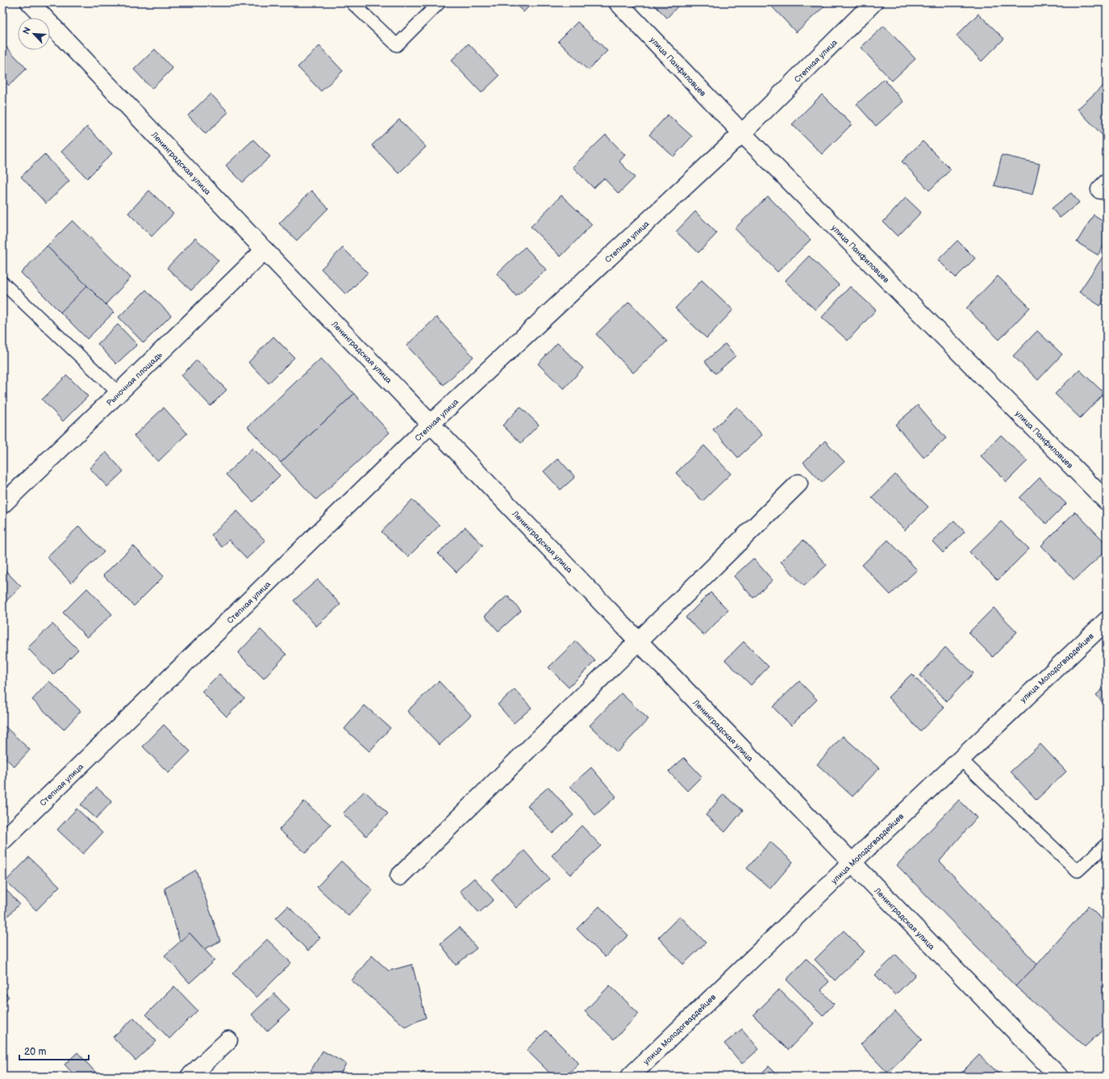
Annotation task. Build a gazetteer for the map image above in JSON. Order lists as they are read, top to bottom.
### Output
{
  "streets": {
    "street": [
      "Степная улица",
      "улица Панфиловцев",
      "Ленинградская улица",
      "Рыночная площадь",
      "улица Молодогвардейцев"
    ]
  },
  "crossings": [
    ["Степная улица", "улица Панфиловцев"],
    ["Степная улица", "Ленинградская улица"],
    ["Ленинградская улица", "Рыночная площадь"],
    ["Ленинградская улица", "улица Молодогвардейцев"]
  ],
  "scale_bar": "20 m",
  "north": "top left"
}
